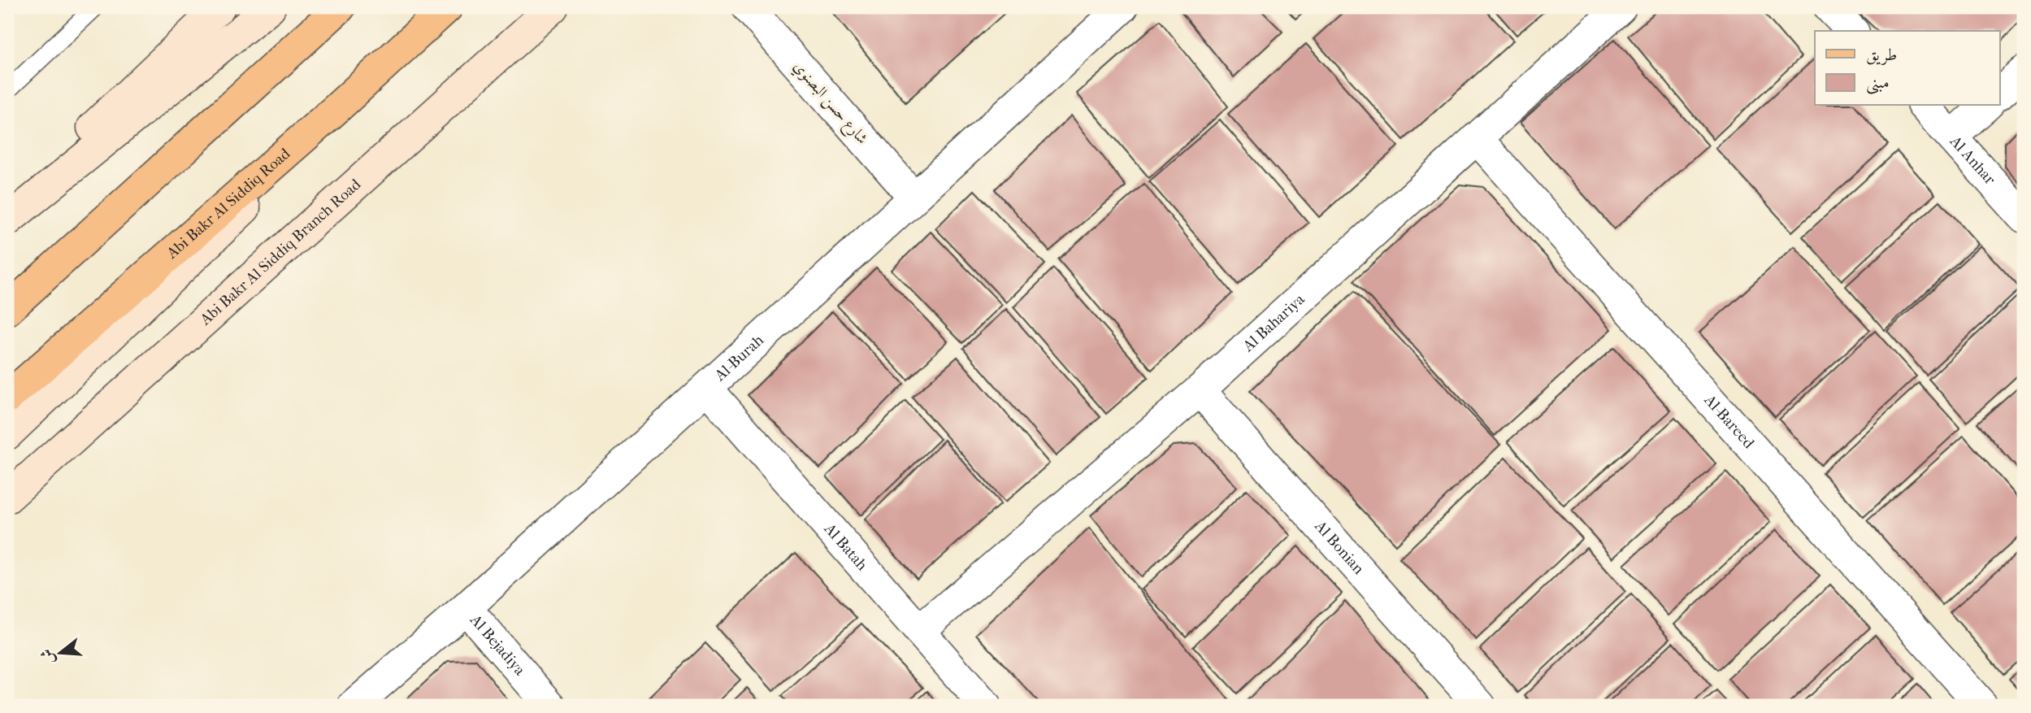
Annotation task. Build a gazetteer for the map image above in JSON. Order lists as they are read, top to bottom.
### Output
{
  "streets": {
    "main road": ["Abi Bakr Al Siddiq Road", "Abi Bakr Al Siddiq Branch Road"],
    "street": [
      "شارع حسن البصنوي",
      "Al Anhar",
      "Al Bahariya",
      "Al-Burah",
      "Al-Bareed",
      "Al Batah",
      "Al Bonian",
      "Al Bejadiya"
    ]
  },
  "crossings": [
    ["شارع حسن البصنوي", "Al-Burah"],
    ["Al Bahariya", "Al-Bareed"],
    ["Al Bahariya", "Al Batah"],
    ["Al Bahariya", "Al Bonian"],
    ["Al-Burah", "Al Batah"],
    ["Al-Burah", "Al Bejadiya"]
  ],
  "legend": ["طريق", "مبنى"],
  "north": "left"
}
